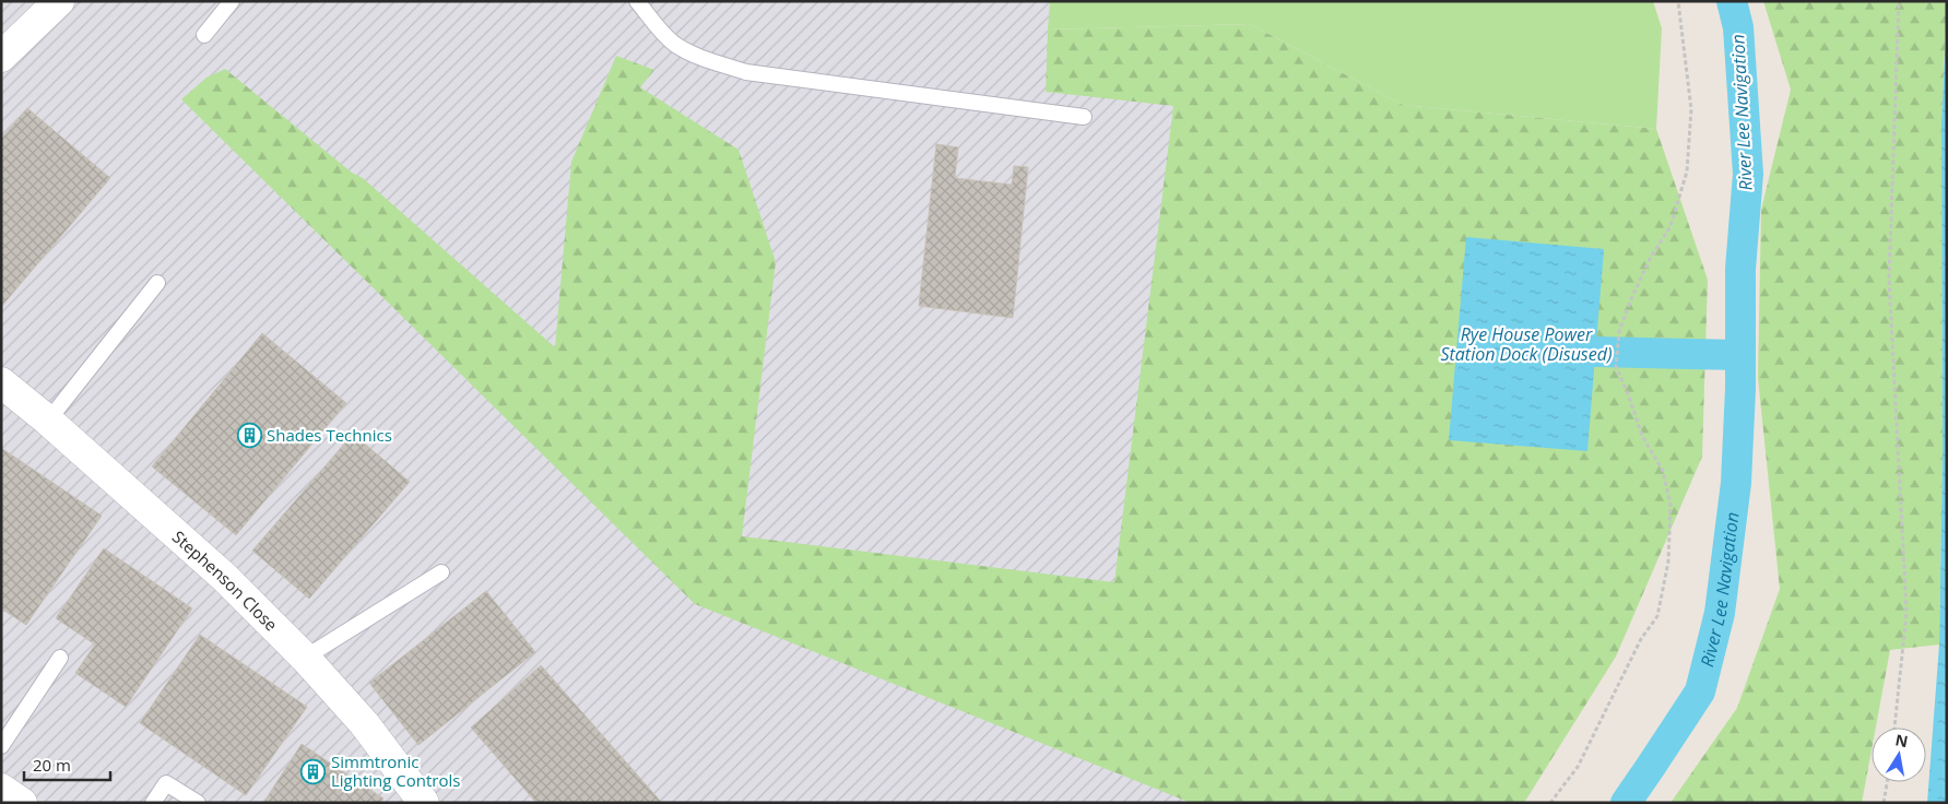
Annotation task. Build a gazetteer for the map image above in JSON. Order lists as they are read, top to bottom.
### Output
{
  "streets": {
    "street": ["Stephenson Close"]
  },
  "water": ["River Lee Navigation", "Rye House Power Station Dock (Disused)"],
  "places": {
    "building": ["Shades Technics", "Simmtronic Lighting Controls"]
  },
  "scale_bar": "20 m",
  "north": "top"
}
